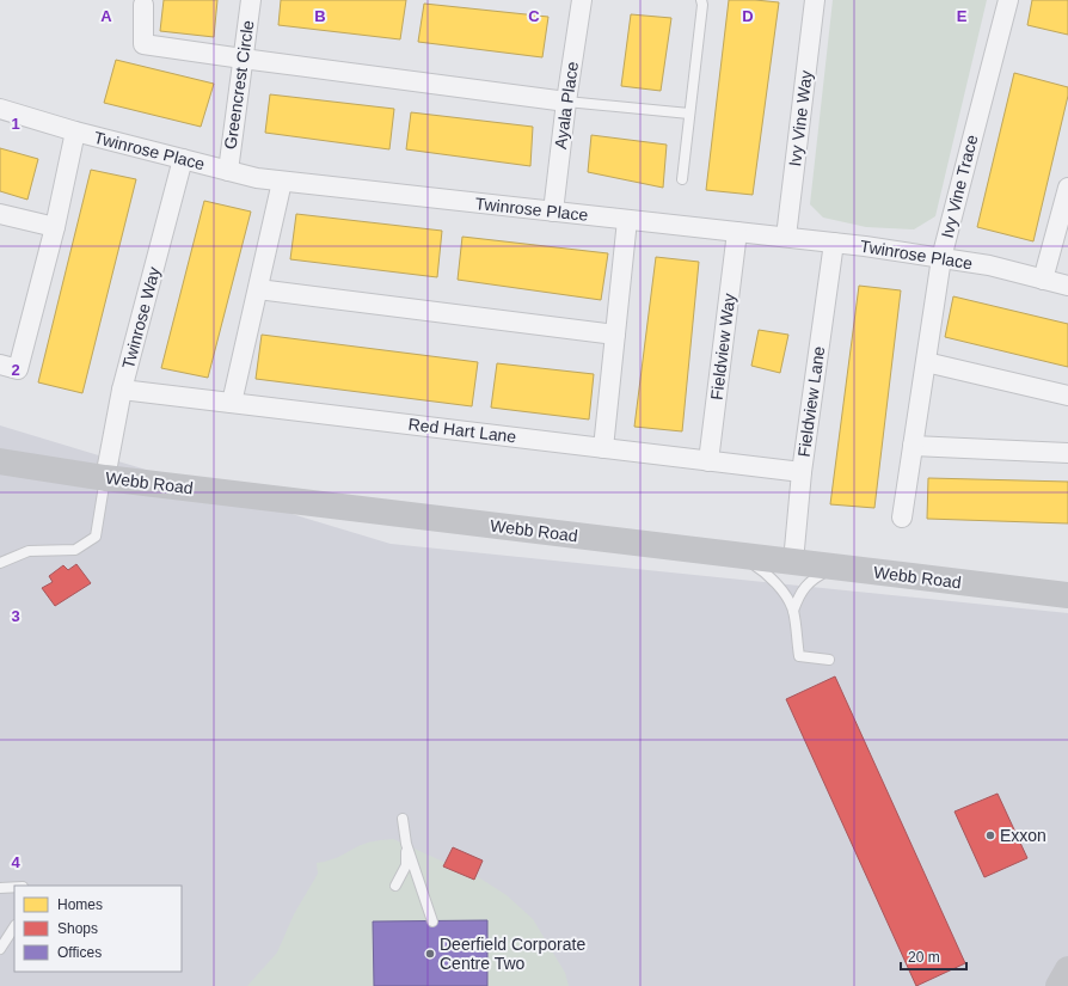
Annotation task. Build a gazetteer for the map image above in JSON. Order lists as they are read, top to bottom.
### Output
{
  "streets": {
    "street": [
      "Greencrest Circle",
      "Ayala Place",
      "Ivy Vine Way",
      "Twinrose Place",
      "Ivy Vine Trace",
      "Twinrose Way",
      "Fieldview Way",
      "Fieldview Lane",
      "Red Hart Lane",
      "Webb Road"
    ]
  },
  "crossings": [
    ["Greencrest Circle", "Twinrose Place"],
    ["Ayala Place", "Twinrose Place"],
    ["Ivy Vine Way", "Twinrose Place"],
    ["Twinrose Place", "Ivy Vine Trace"],
    ["Twinrose Place", "Twinrose Way"],
    ["Twinrose Place", "Fieldview Way"],
    ["Twinrose Place", "Fieldview Lane"],
    ["Twinrose Way", "Red Hart Lane"],
    ["Twinrose Way", "Webb Road"],
    ["Fieldview Way", "Red Hart Lane"],
    ["Fieldview Lane", "Red Hart Lane"],
    ["Fieldview Lane", "Webb Road"]
  ],
  "places": ["Exxon", "Deerfield Corporate Centre Two"],
  "legend": ["Homes", "Shops", "Offices"],
  "scale_bar": "20 m",
  "grid": {
    "columns": [
      "A",
      "B",
      "C",
      "D",
      "E"
    ],
    "rows": [
      "1",
      "2",
      "3",
      "4"
    ]
  }
}
